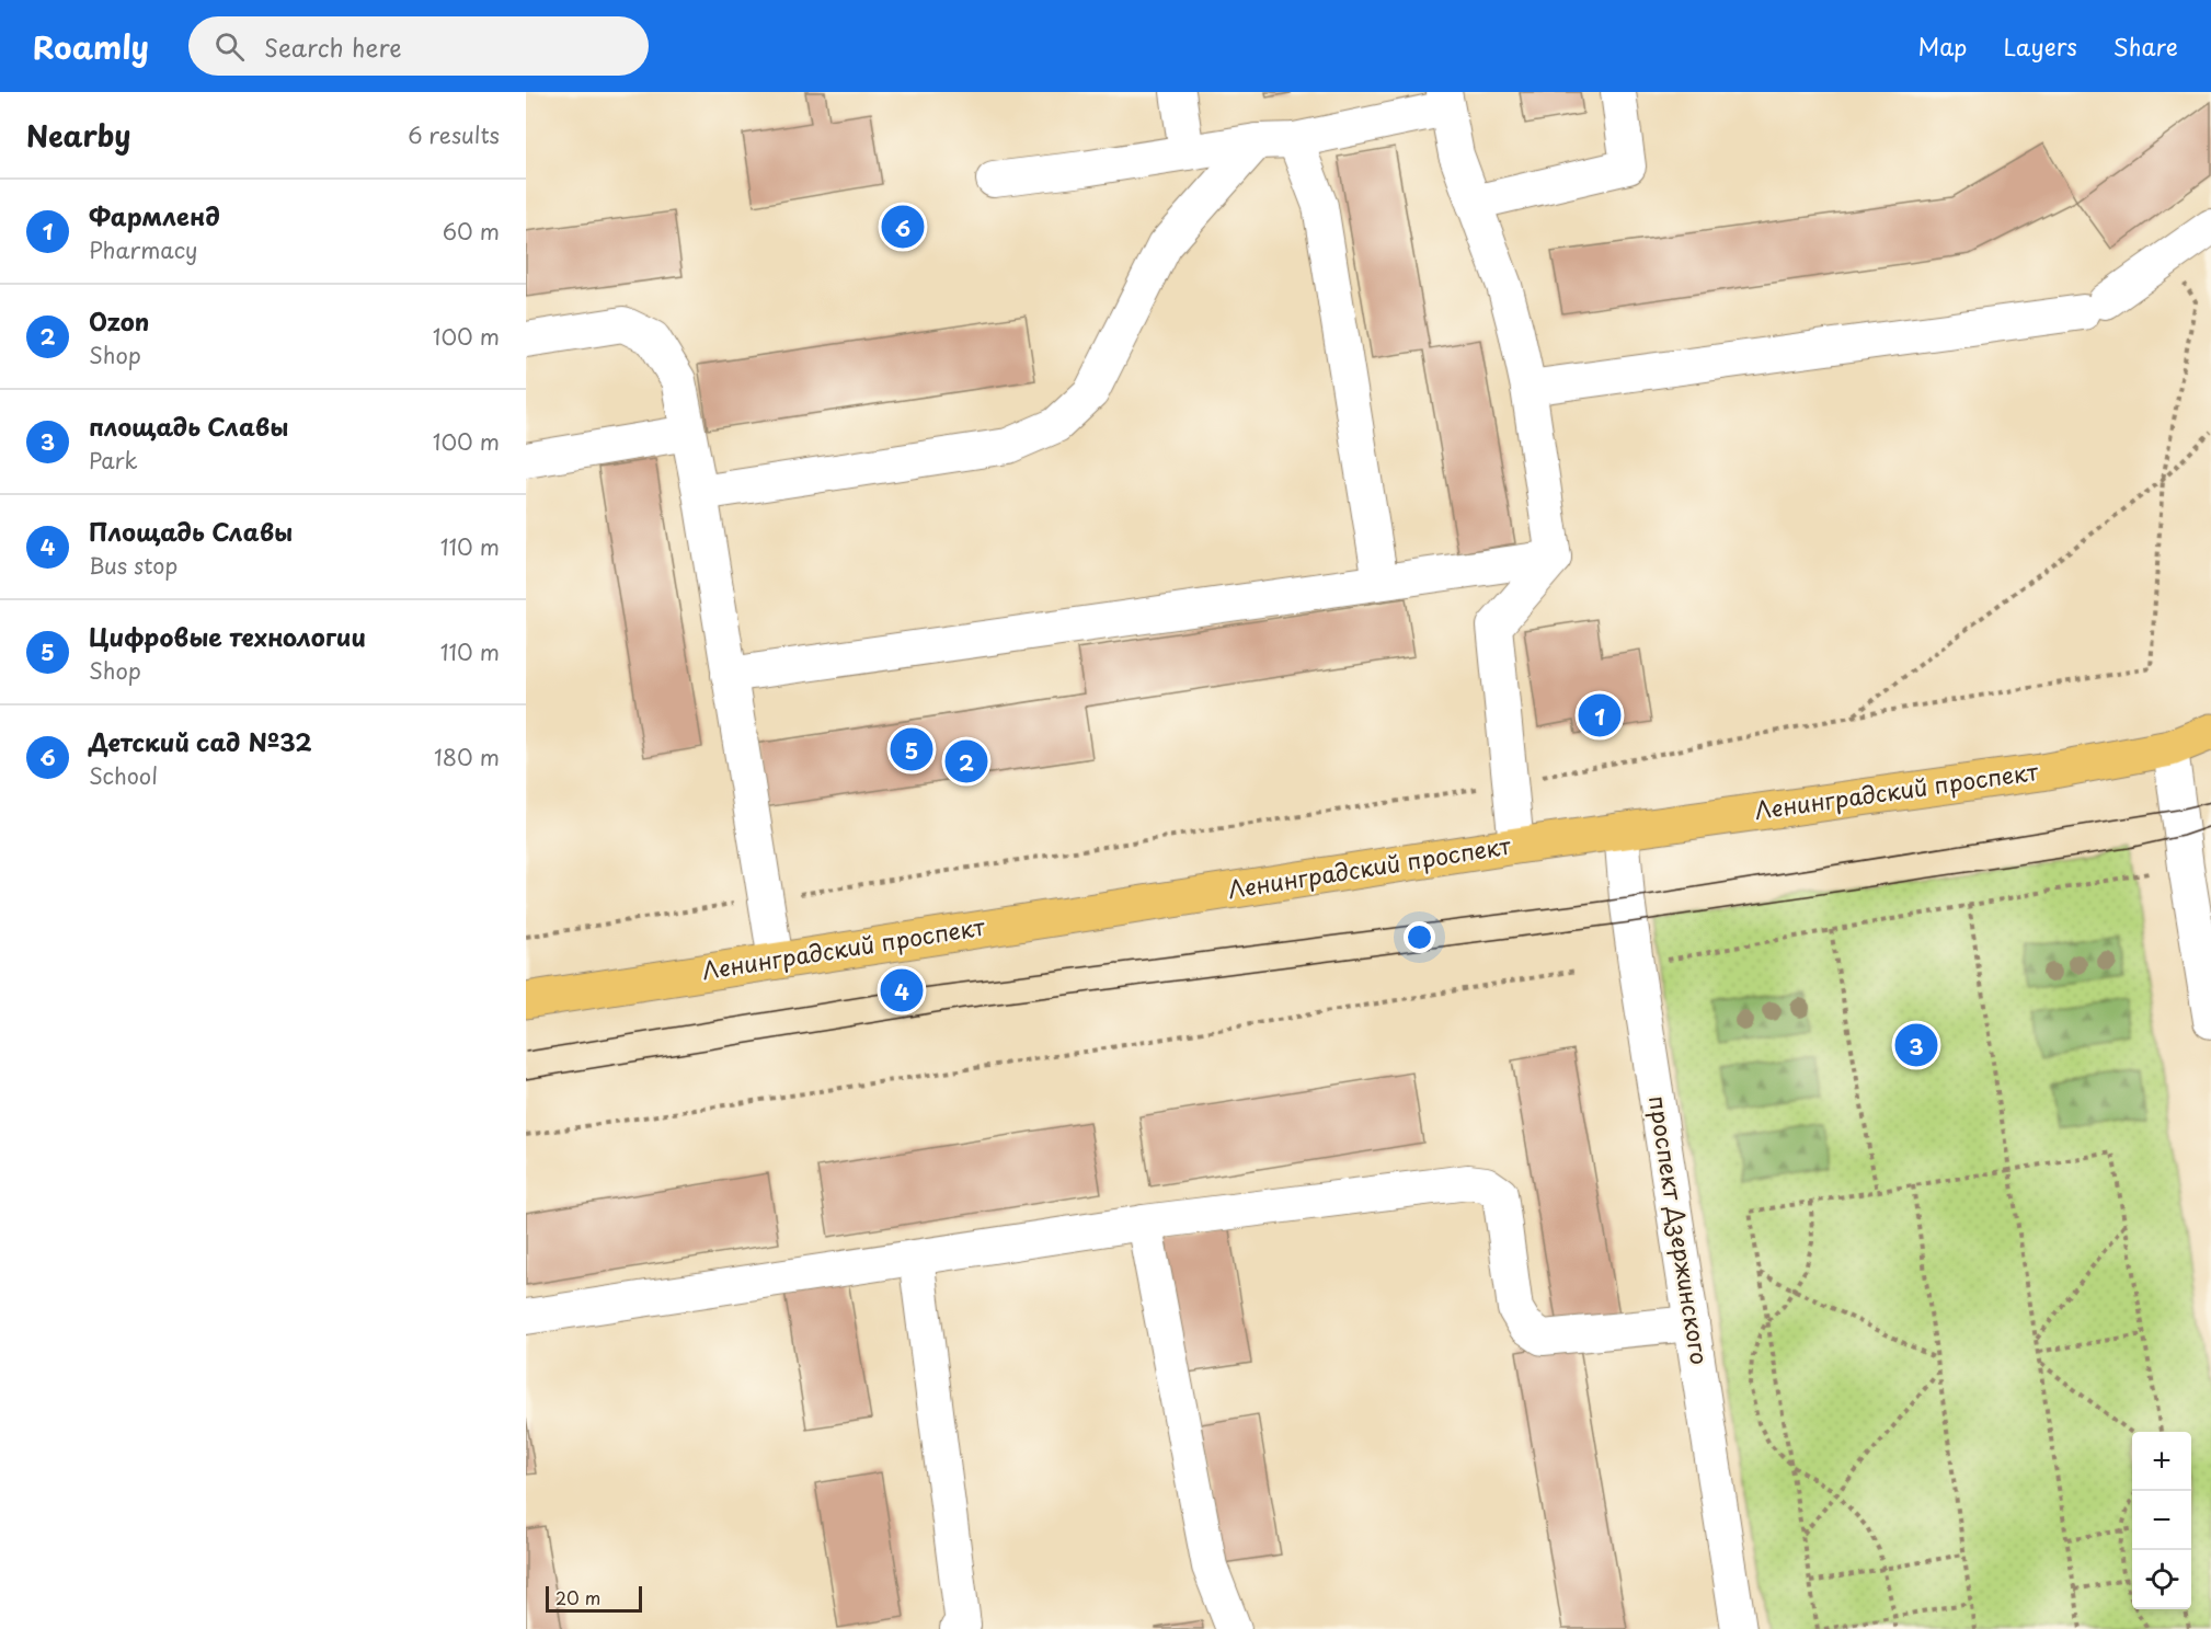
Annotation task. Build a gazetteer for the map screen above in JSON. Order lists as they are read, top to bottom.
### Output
{
  "streets": {
    "main road": ["Ленинградский проспект"],
    "street": ["проспект Дзержинского"]
  },
  "crossings": [
    ["Ленинградский проспект", "проспект Дзержинского"]
  ],
  "scale_bar": "20 m",
  "page": {
    "header": "Roamly",
    "search": "Search here",
    "nav": ["Map", "Layers", "Share"],
    "heading": ["Nearby", "6 results"],
    "list": [
      {
        "mark": "1",
        "name": "Фармленд",
        "note": "Pharmacy",
        "value": "60 m"
      },
      {
        "mark": "2",
        "name": "Ozon",
        "note": "Shop",
        "value": "100 m"
      },
      {
        "mark": "3",
        "name": "площадь Славы",
        "note": "Park",
        "value": "100 m"
      },
      {
        "mark": "4",
        "name": "Площадь Славы",
        "note": "Bus stop",
        "value": "110 m"
      },
      {
        "mark": "5",
        "name": "Цифровые технологии",
        "note": "Shop",
        "value": "110 m"
      },
      {
        "mark": "6",
        "name": "Детский сад №32",
        "note": "School",
        "value": "180 m"
      }
    ],
    "pins": [
      "6",
      "1",
      "5",
      "2",
      "4",
      "3"
    ],
    "map_buttons": ["+", "−"],
    "scale": "20 m"
  }
}
